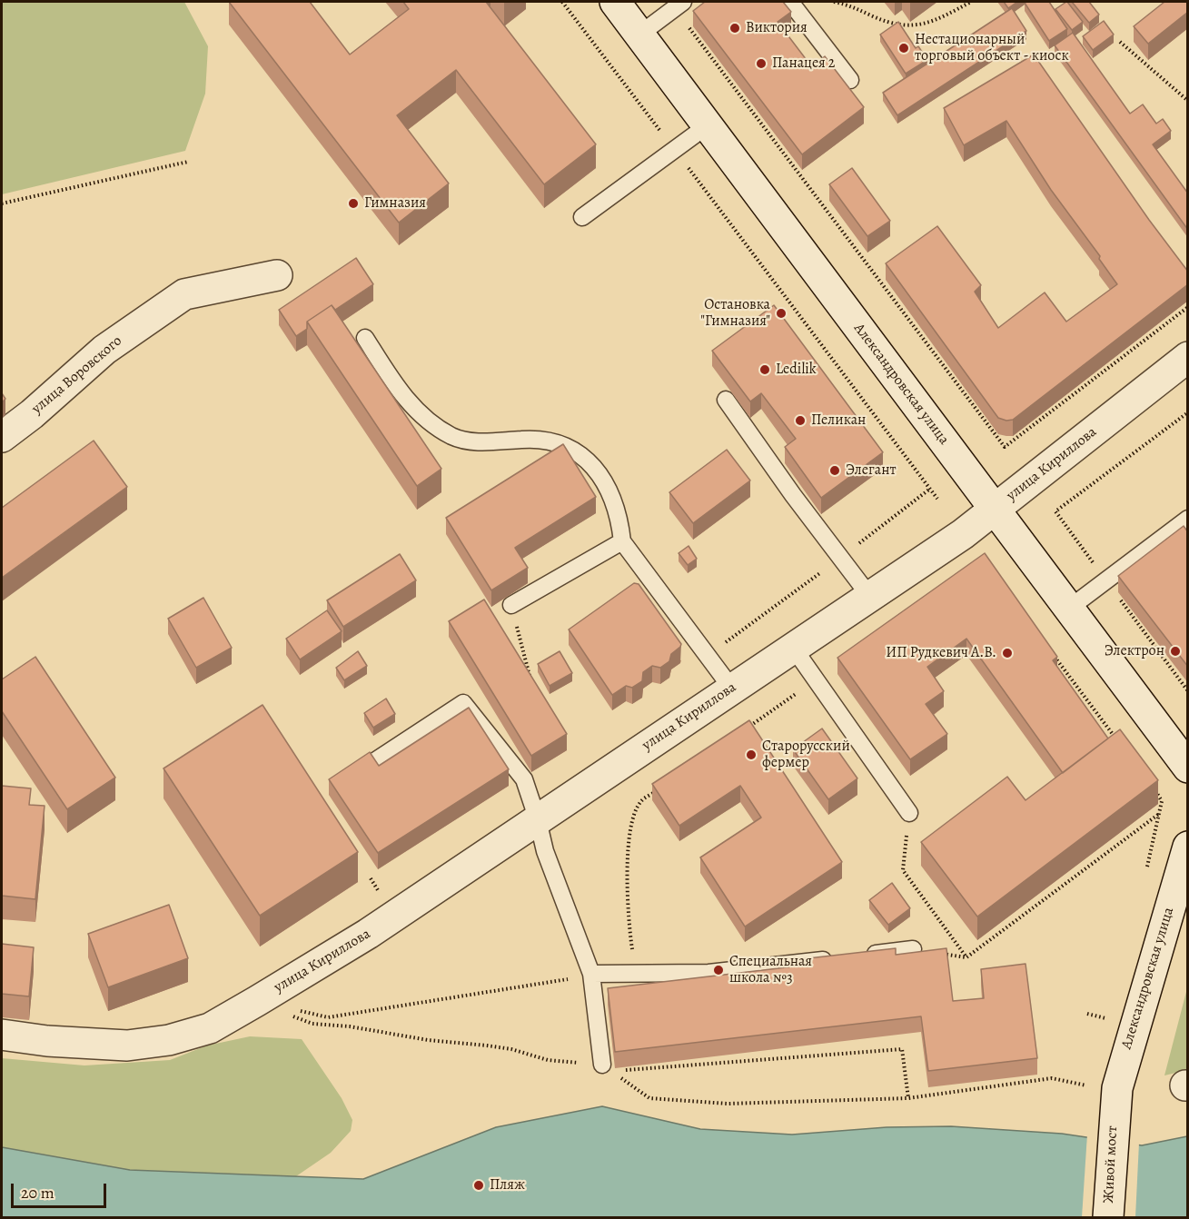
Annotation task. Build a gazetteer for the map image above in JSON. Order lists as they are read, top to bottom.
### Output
{
  "streets": {
    "street": [
      "улица Воровского",
      "Александровская улица",
      "улица Кириллова",
      "Живой мост"
    ]
  },
  "crossings": [
    ["Александровская улица", "улица Кириллова"],
    ["Александровская улица", "Живой мост"]
  ],
  "places": [
    "Виктория",
    "Нестационарный торговый объект - киоск",
    "Панацея 2",
    "Гимназия",
    "Остановка \"Гимназия\"",
    "Ledilik",
    "Пеликан",
    "Элегант",
    "Электрон",
    "ИП Рудкевич А.В.",
    "Старорусский фермер",
    "Специальная школа №3",
    "Пляж"
  ],
  "scale_bar": "20 m"
}
